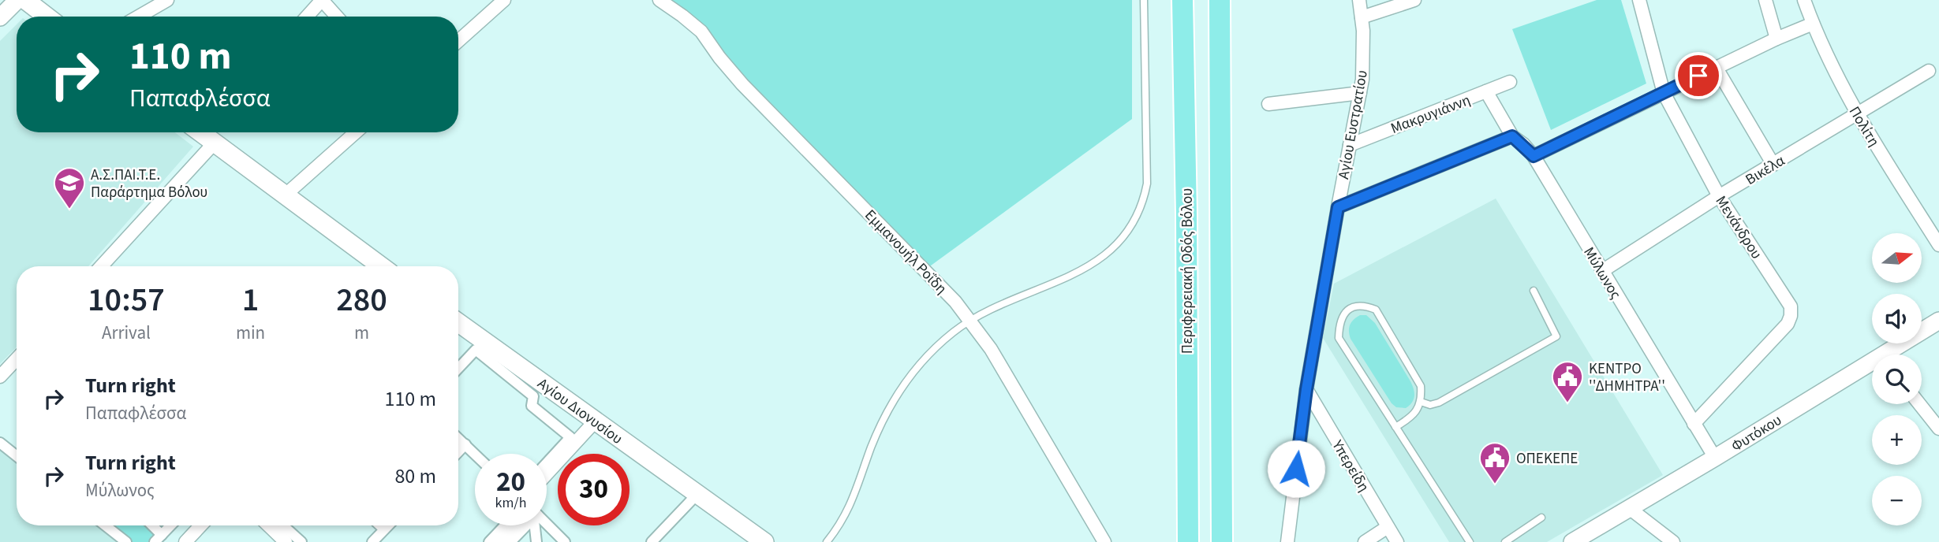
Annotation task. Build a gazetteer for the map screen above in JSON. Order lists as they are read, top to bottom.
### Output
{
  "streets": {
    "main road": ["Περιφερειακή Οδός Βόλου", "Αγίου Διονυσίου"],
    "street": [
      "Μακρυγιάννη",
      "Αγίου Ευστρατίου",
      "Πολίτη",
      "Βικέλα",
      "Μενάνδρου",
      "Εμμανουήλ Ροΐδη",
      "Μύλωνος",
      "Φυτόκου",
      "Υπερείδη"
    ]
  },
  "crossings": [
    ["Μακρυγιάννη", "Αγίου Ευστρατίου"],
    ["Μακρυγιάννη", "Μύλωνος"],
    ["Αγίου Ευστρατίου", "Υπερείδη"],
    ["Πολίτη", "Βικέλα"],
    ["Βικέλα", "Μενάνδρου"],
    ["Βικέλα", "Μύλωνος"],
    ["Μενάνδρου", "Μύλωνος"],
    ["Μύλωνος", "Φυτόκου"]
  ],
  "places": {
    "school or university": ["Α.Σ.ΠΑΙ.Τ.Ε. Παράρτημα Βόλου"],
    "public building": ["ΚΕΝΤΡΟ ''ΔΗΜΗΤΡΑ''", "ΟΠΕΚΕΠΕ"]
  },
  "north": "right",
  "page": {
    "turn": ["110 m", "Παπαφλέσσα"],
    "map_buttons": ["+", "−"],
    "eta": [
      "10:57",
      "Arrival",
      "1",
      "min",
      "280",
      "m"
    ],
    "list": [
      {
        "name": "Turn right",
        "note": "Παπαφλέσσα",
        "value": "110 m"
      },
      {
        "name": "Turn right",
        "note": "Μύλωνος",
        "value": "80 m"
      }
    ],
    "speed": "20 km/h",
    "limit": "30"
  }
}
